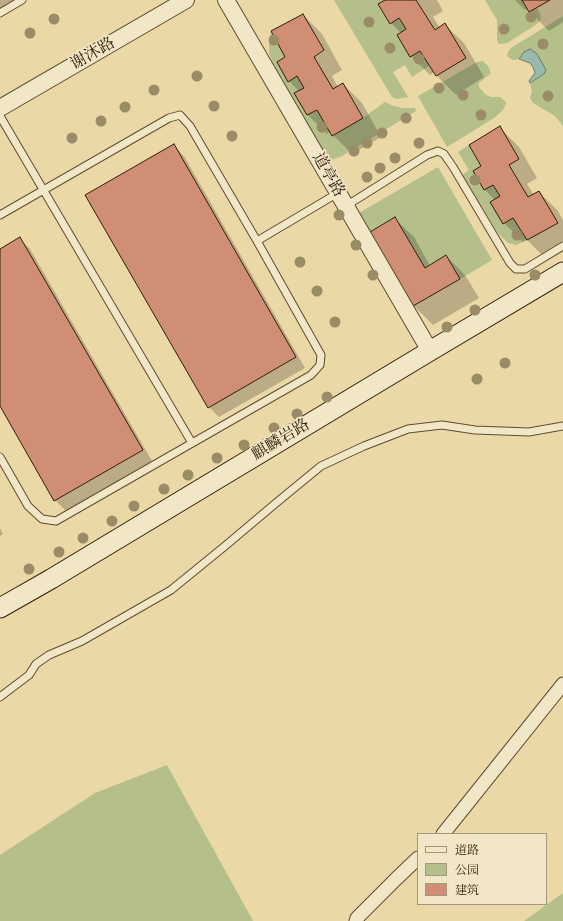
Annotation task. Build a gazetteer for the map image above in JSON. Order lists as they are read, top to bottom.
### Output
{
  "streets": {
    "main road": ["麒麟岩路"],
    "street": ["谢沐路", "道亭路"]
  },
  "crossings": [
    ["道亭路", "麒麟岩路"]
  ],
  "legend": ["道路", "公园", "建筑"]
}
